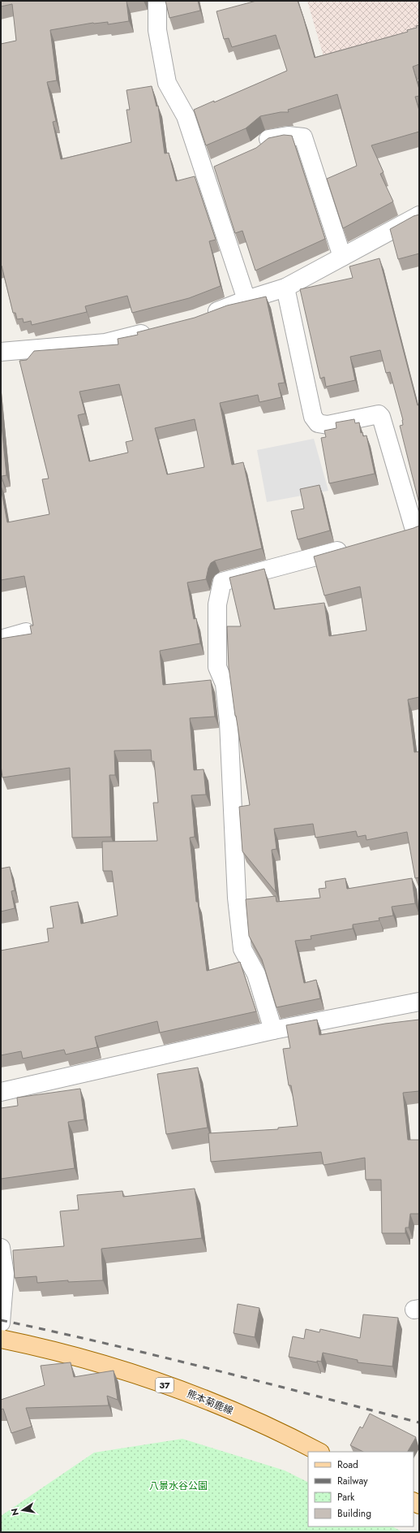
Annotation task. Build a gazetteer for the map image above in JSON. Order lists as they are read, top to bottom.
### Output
{
  "streets": {
    "main road": ["37", "熊本菊鹿線"]
  },
  "parks": ["八景水谷公園"],
  "legend": [
    "Road",
    "Railway",
    "Park",
    "Building"
  ],
  "north": "left"
}
